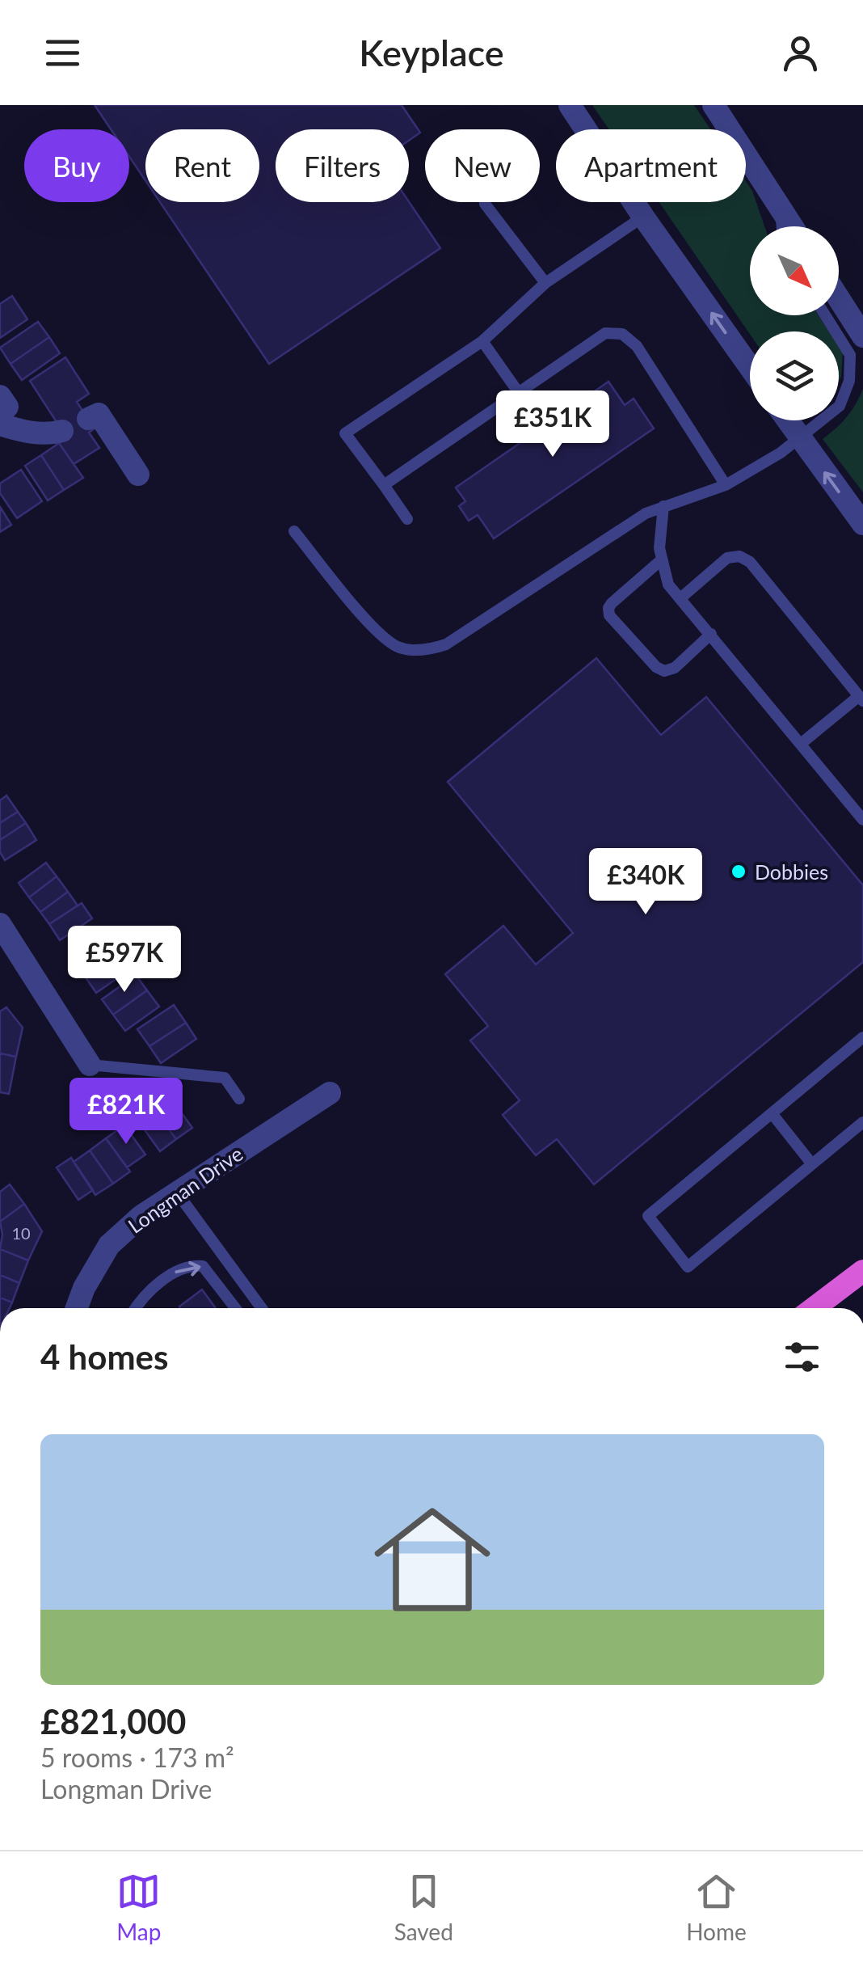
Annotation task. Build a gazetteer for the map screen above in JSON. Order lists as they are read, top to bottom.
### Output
{
  "streets": {
    "street": ["Longman Drive"]
  },
  "places": ["Dobbies"],
  "house_numbers": ["10"],
  "north": "bottom right",
  "page": {
    "header": "Keyplace",
    "chip": [
      "Buy",
      "Rent",
      "Filters",
      "New",
      "Apartment"
    ],
    "price": [
      "£351K",
      "£340K",
      "£597K",
      "£821K"
    ],
    "heading": "4 homes",
    "list": [
      {
        "name": "£821,000",
        "note": "5 rooms · 173 m² · Longman Drive"
      }
    ],
    "tabs": ["Map", "Saved", "Home"]
  }
}
